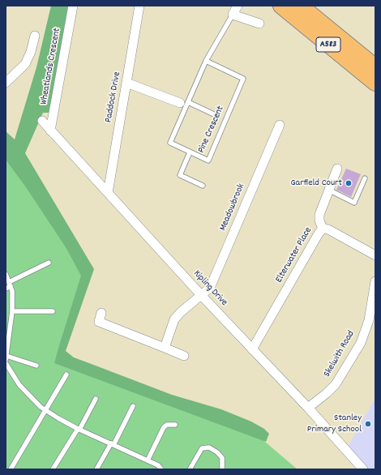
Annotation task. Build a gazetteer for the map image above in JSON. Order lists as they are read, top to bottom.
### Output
{
  "streets": {
    "highway": ["A583"],
    "street": [
      "Wheatlands Crescent",
      "Paddock Drive",
      "Meadowbrook",
      "Elterwater Place",
      "Kipling Drive",
      "Skelwith Road"
    ],
    "lane": ["Pine Crescent"]
  },
  "crossings": [
    ["Wheatlands Crescent", "Kipling Drive"],
    ["Paddock Drive", "Kipling Drive"],
    ["Meadowbrook", "Kipling Drive"],
    ["Elterwater Place", "Kipling Drive"],
    ["Kipling Drive", "Skelwith Road"]
  ],
  "places": ["Garfield Court", "Stanley Primary School"]
}
